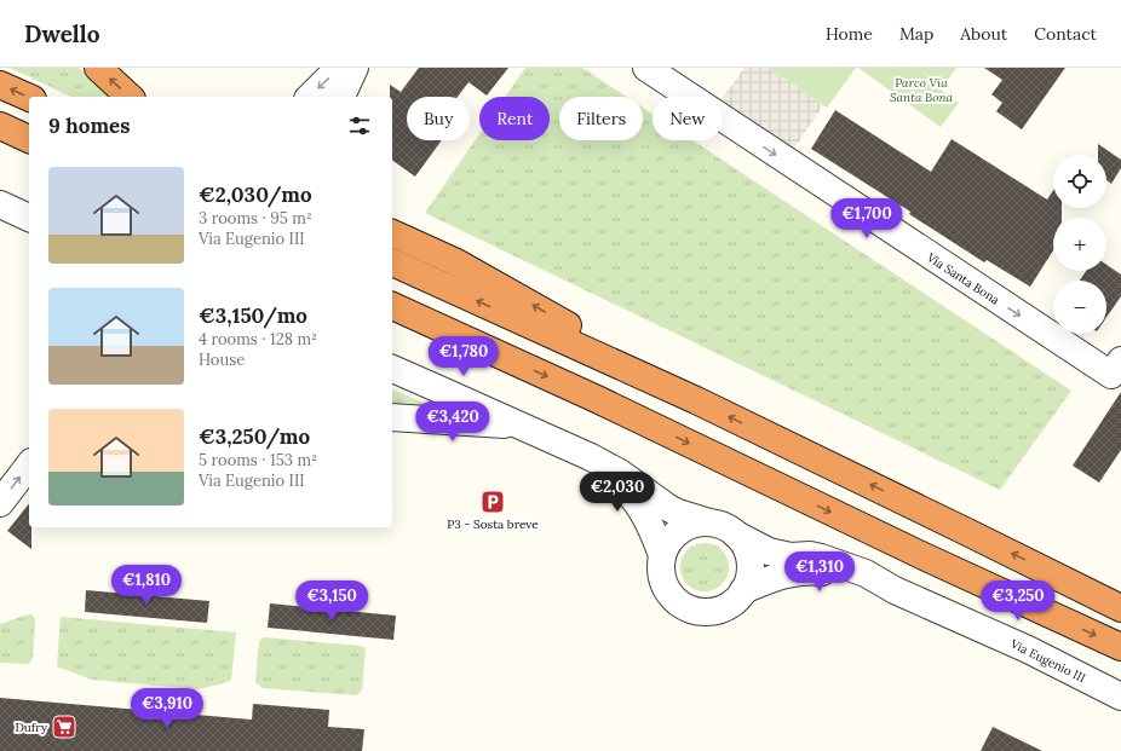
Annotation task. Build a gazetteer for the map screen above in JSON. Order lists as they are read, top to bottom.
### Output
{
  "streets": {
    "street": ["Via Santa Bona", "Via Eugenio III"]
  },
  "one_way": ["Via Santa Bona"],
  "parks": ["Parco Via Santa Bona"],
  "places": {
    "parking": ["P3 - Sosta breve"],
    "supermarket": ["Dufry"]
  },
  "page": {
    "header": "Dwello",
    "nav": [
      "Home",
      "Map",
      "About",
      "Contact"
    ],
    "chip": [
      "Buy",
      "Rent",
      "Filters",
      "New"
    ],
    "heading": "9 homes",
    "map_buttons": ["+", "−"],
    "list": [
      {
        "name": "€2,030/mo",
        "note": "3 rooms · 95 m² · Via Eugenio III"
      },
      {
        "name": "€3,150/mo",
        "note": "4 rooms · 128 m² · House"
      },
      {
        "name": "€3,250/mo",
        "note": "5 rooms · 153 m² · Via Eugenio III"
      }
    ],
    "price": [
      "€1,700",
      "€1,780",
      "€3,420",
      "€2,030",
      "€1,310",
      "€1,810",
      "€3,150",
      "€3,250",
      "€3,910"
    ]
  }
}
